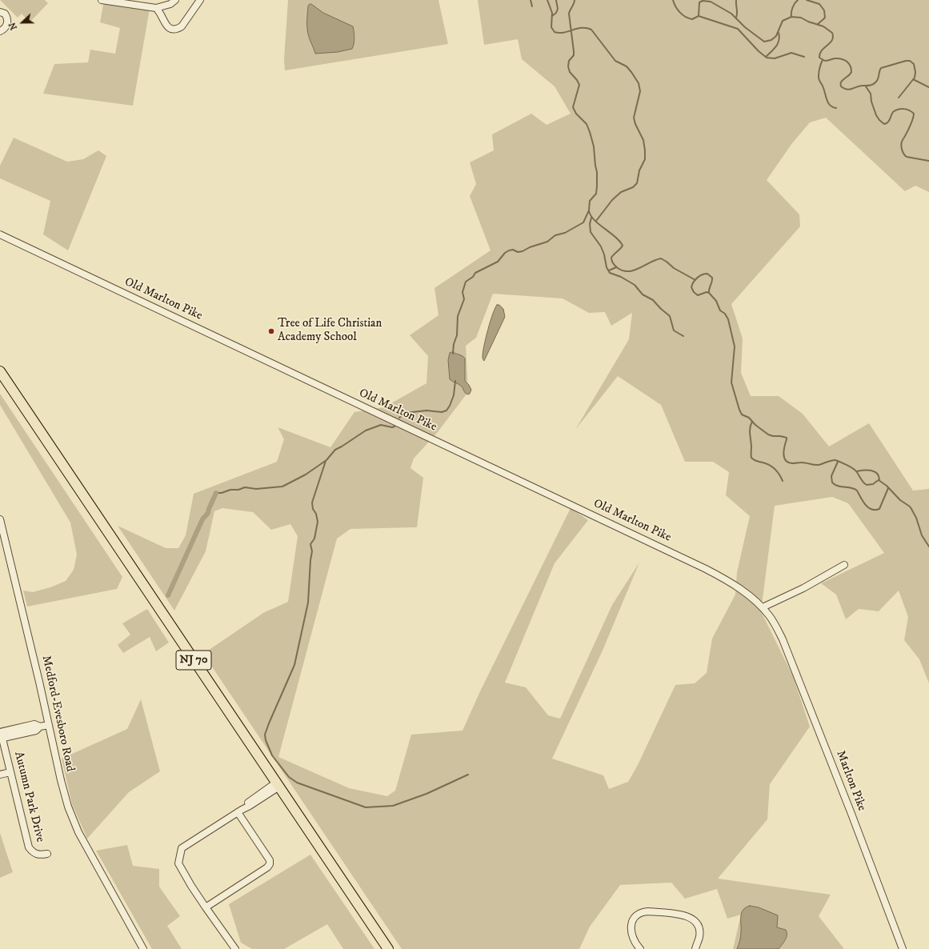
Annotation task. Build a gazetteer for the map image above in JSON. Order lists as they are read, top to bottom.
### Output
{
  "streets": {
    "highway": ["NJ 70"],
    "street": [
      "Old Marlton Pike",
      "Medford-Evesboro Road",
      "Marlton Pike",
      "Autumn Park Drive"
    ]
  },
  "crossings": [
    ["Old Marlton Pike", "Marlton Pike"]
  ],
  "places": ["Tree of Life Christian Academy School"],
  "north": "left"
}
